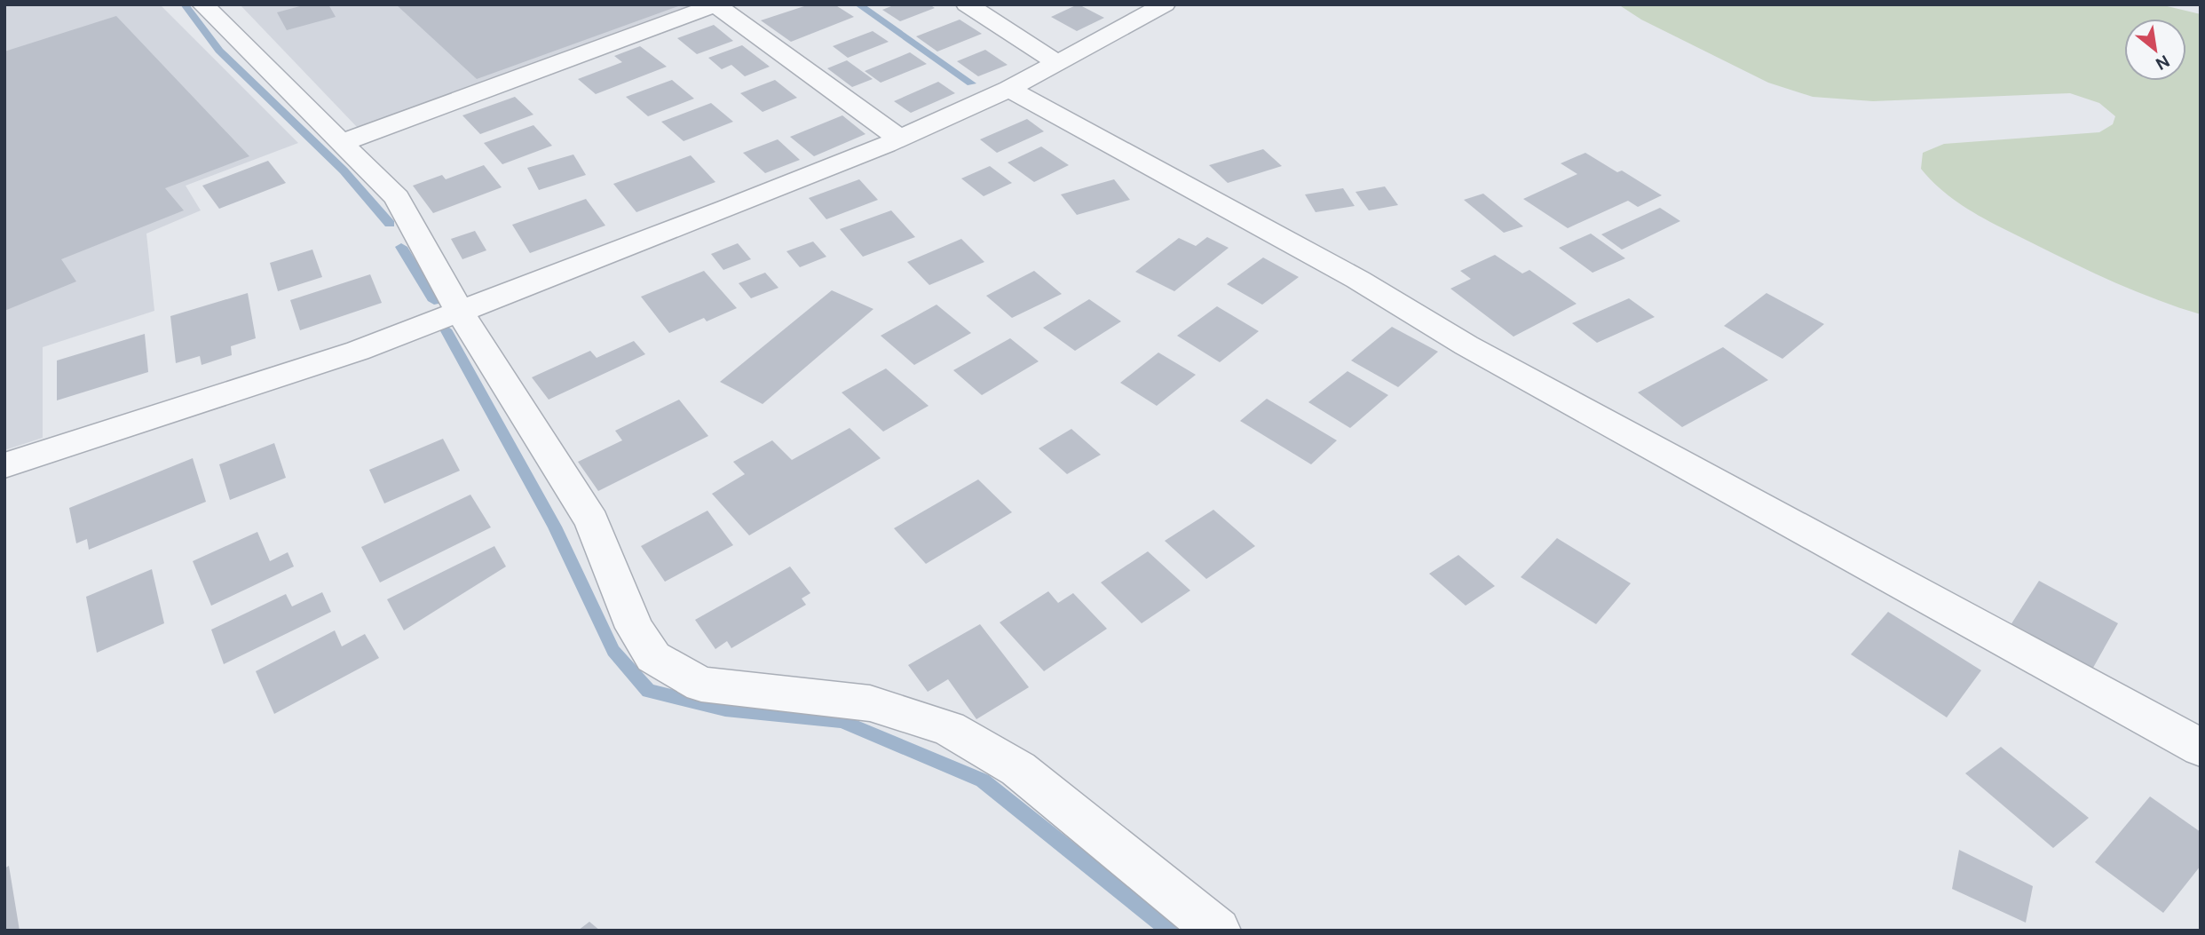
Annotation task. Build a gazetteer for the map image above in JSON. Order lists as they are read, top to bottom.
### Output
{
  "north": "bottom right"
}
